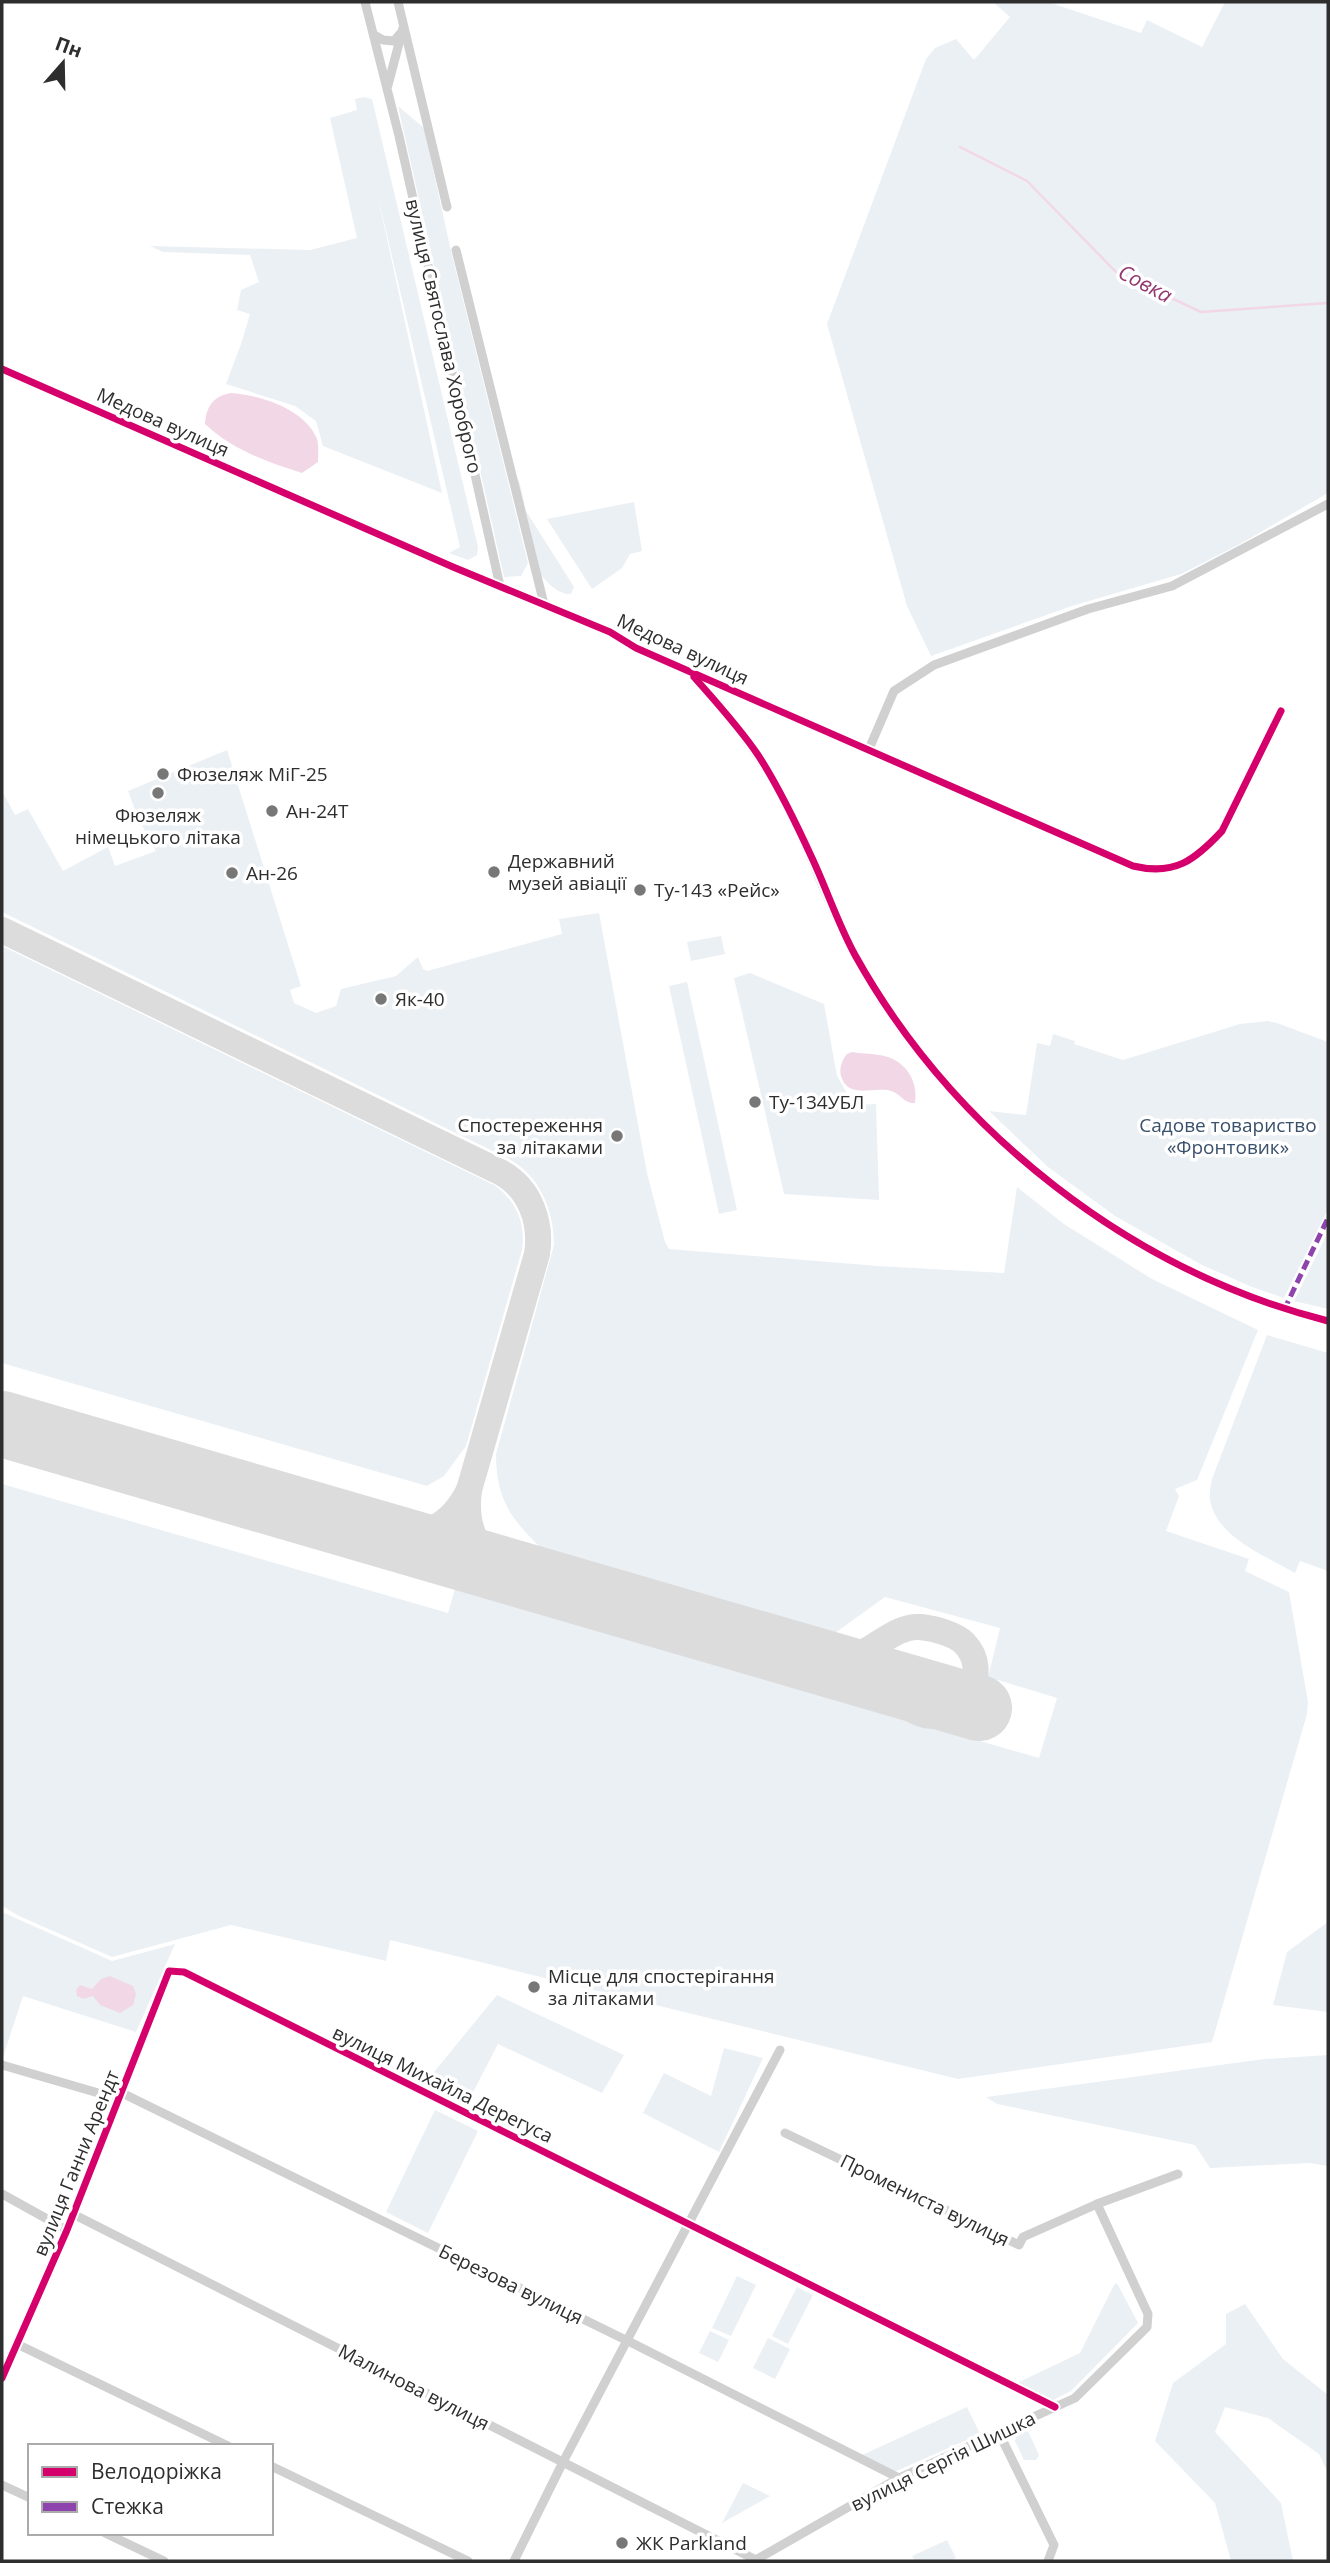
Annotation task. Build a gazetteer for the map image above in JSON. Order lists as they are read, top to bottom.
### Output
{
  "streets": {
    "street": [
      "вулиця Святослава Хороброго",
      "Медова вулиця",
      "вулиця Михайла Дерегуса",
      "вулиця Ганни Арендт",
      "Промениста вулиця",
      "Березова вулиця",
      "Малинова вулиця",
      "вулиця Сергія Шишка"
    ]
  },
  "crossings": [
    ["вулиця Святослава Хороброго", "Медова вулиця"],
    ["вулиця Михайла Дерегуса", "вулиця Ганни Арендт"],
    ["вулиця Михайла Дерегуса", "вулиця Сергія Шишка"],
    ["вулиця Ганни Арендт", "Березова вулиця"],
    ["вулиця Ганни Арендт", "Малинова вулиця"],
    ["Промениста вулиця", "вулиця Сергія Шишка"],
    ["Березова вулиця", "вулиця Сергія Шишка"],
    ["Малинова вулиця", "вулиця Сергія Шишка"]
  ],
  "water": ["Совка"],
  "parks": ["Садове товариство «Фронтовик»"],
  "places": [
    "Фюзеляж МіГ-25",
    "Фюзеляж німецького літака",
    "Ан-24Т",
    "Державний музей авіації",
    "Ан-26",
    "Ту-143 «Рейс»",
    "Як-40",
    "Ту-134УБЛ",
    "Спостереження за літаками",
    "Місце для спостерігання за літаками",
    "ЖК Parkland"
  ],
  "legend": ["Велодоріжка", "Стежка"],
  "north": "top"
}
